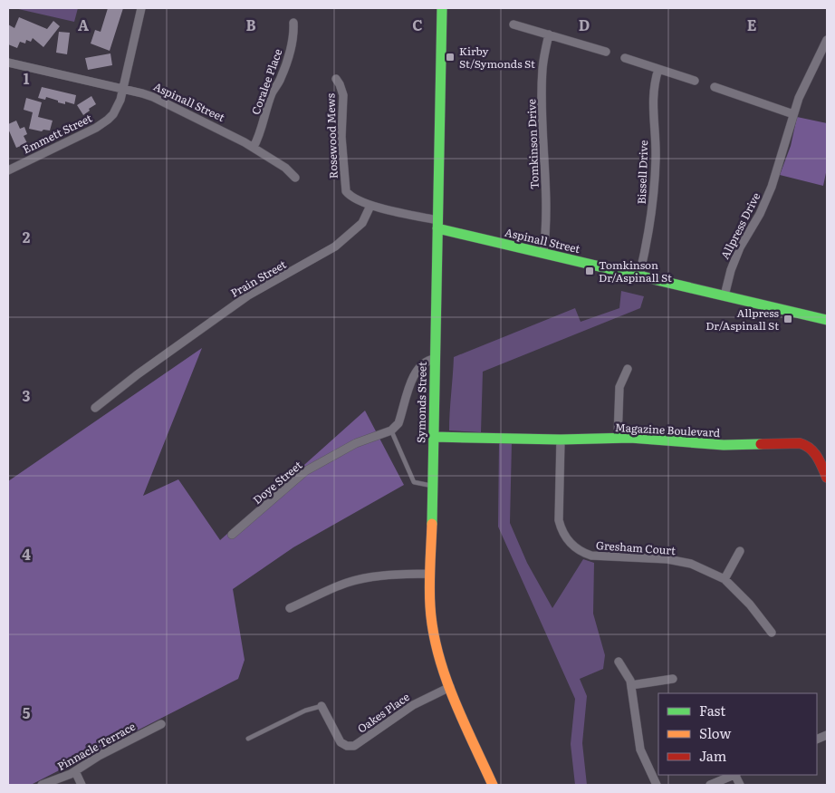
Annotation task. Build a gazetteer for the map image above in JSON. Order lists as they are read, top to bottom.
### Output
{
  "streets": {
    "street": [
      "Coralee Place",
      "Aspinall Street",
      "Emmett Street",
      "Rosewood Mews",
      "Tomkinson Drive",
      "Bissell Drive",
      "Allpress Drive",
      "Prain Street",
      "Symonds Street",
      "Magazine Boulevard",
      "Doye Street",
      "Gresham Court",
      "Oakes Place",
      "Pinnacle Terrace"
    ]
  },
  "crossings": [
    ["Coralee Place", "Aspinall Street"],
    ["Aspinall Street", "Emmett Street"],
    ["Aspinall Street", "Tomkinson Drive"],
    ["Aspinall Street", "Bissell Drive"],
    ["Aspinall Street", "Allpress Drive"],
    ["Aspinall Street", "Symonds Street"],
    ["Rosewood Mews", "Prain Street"],
    ["Symonds Street", "Magazine Boulevard"],
    ["Symonds Street", "Oakes Place"],
    ["Magazine Boulevard", "Gresham Court"]
  ],
  "places": {
    "transit": ["Kirby St/Symonds St", "Tomkinson Dr/Aspinall St", "Allpress Dr/Aspinall St"]
  },
  "legend": ["Fast", "Slow", "Jam"],
  "grid": {
    "columns": [
      "A",
      "B",
      "C",
      "D",
      "E"
    ],
    "rows": [
      "1",
      "2",
      "3",
      "4",
      "5"
    ]
  }
}
